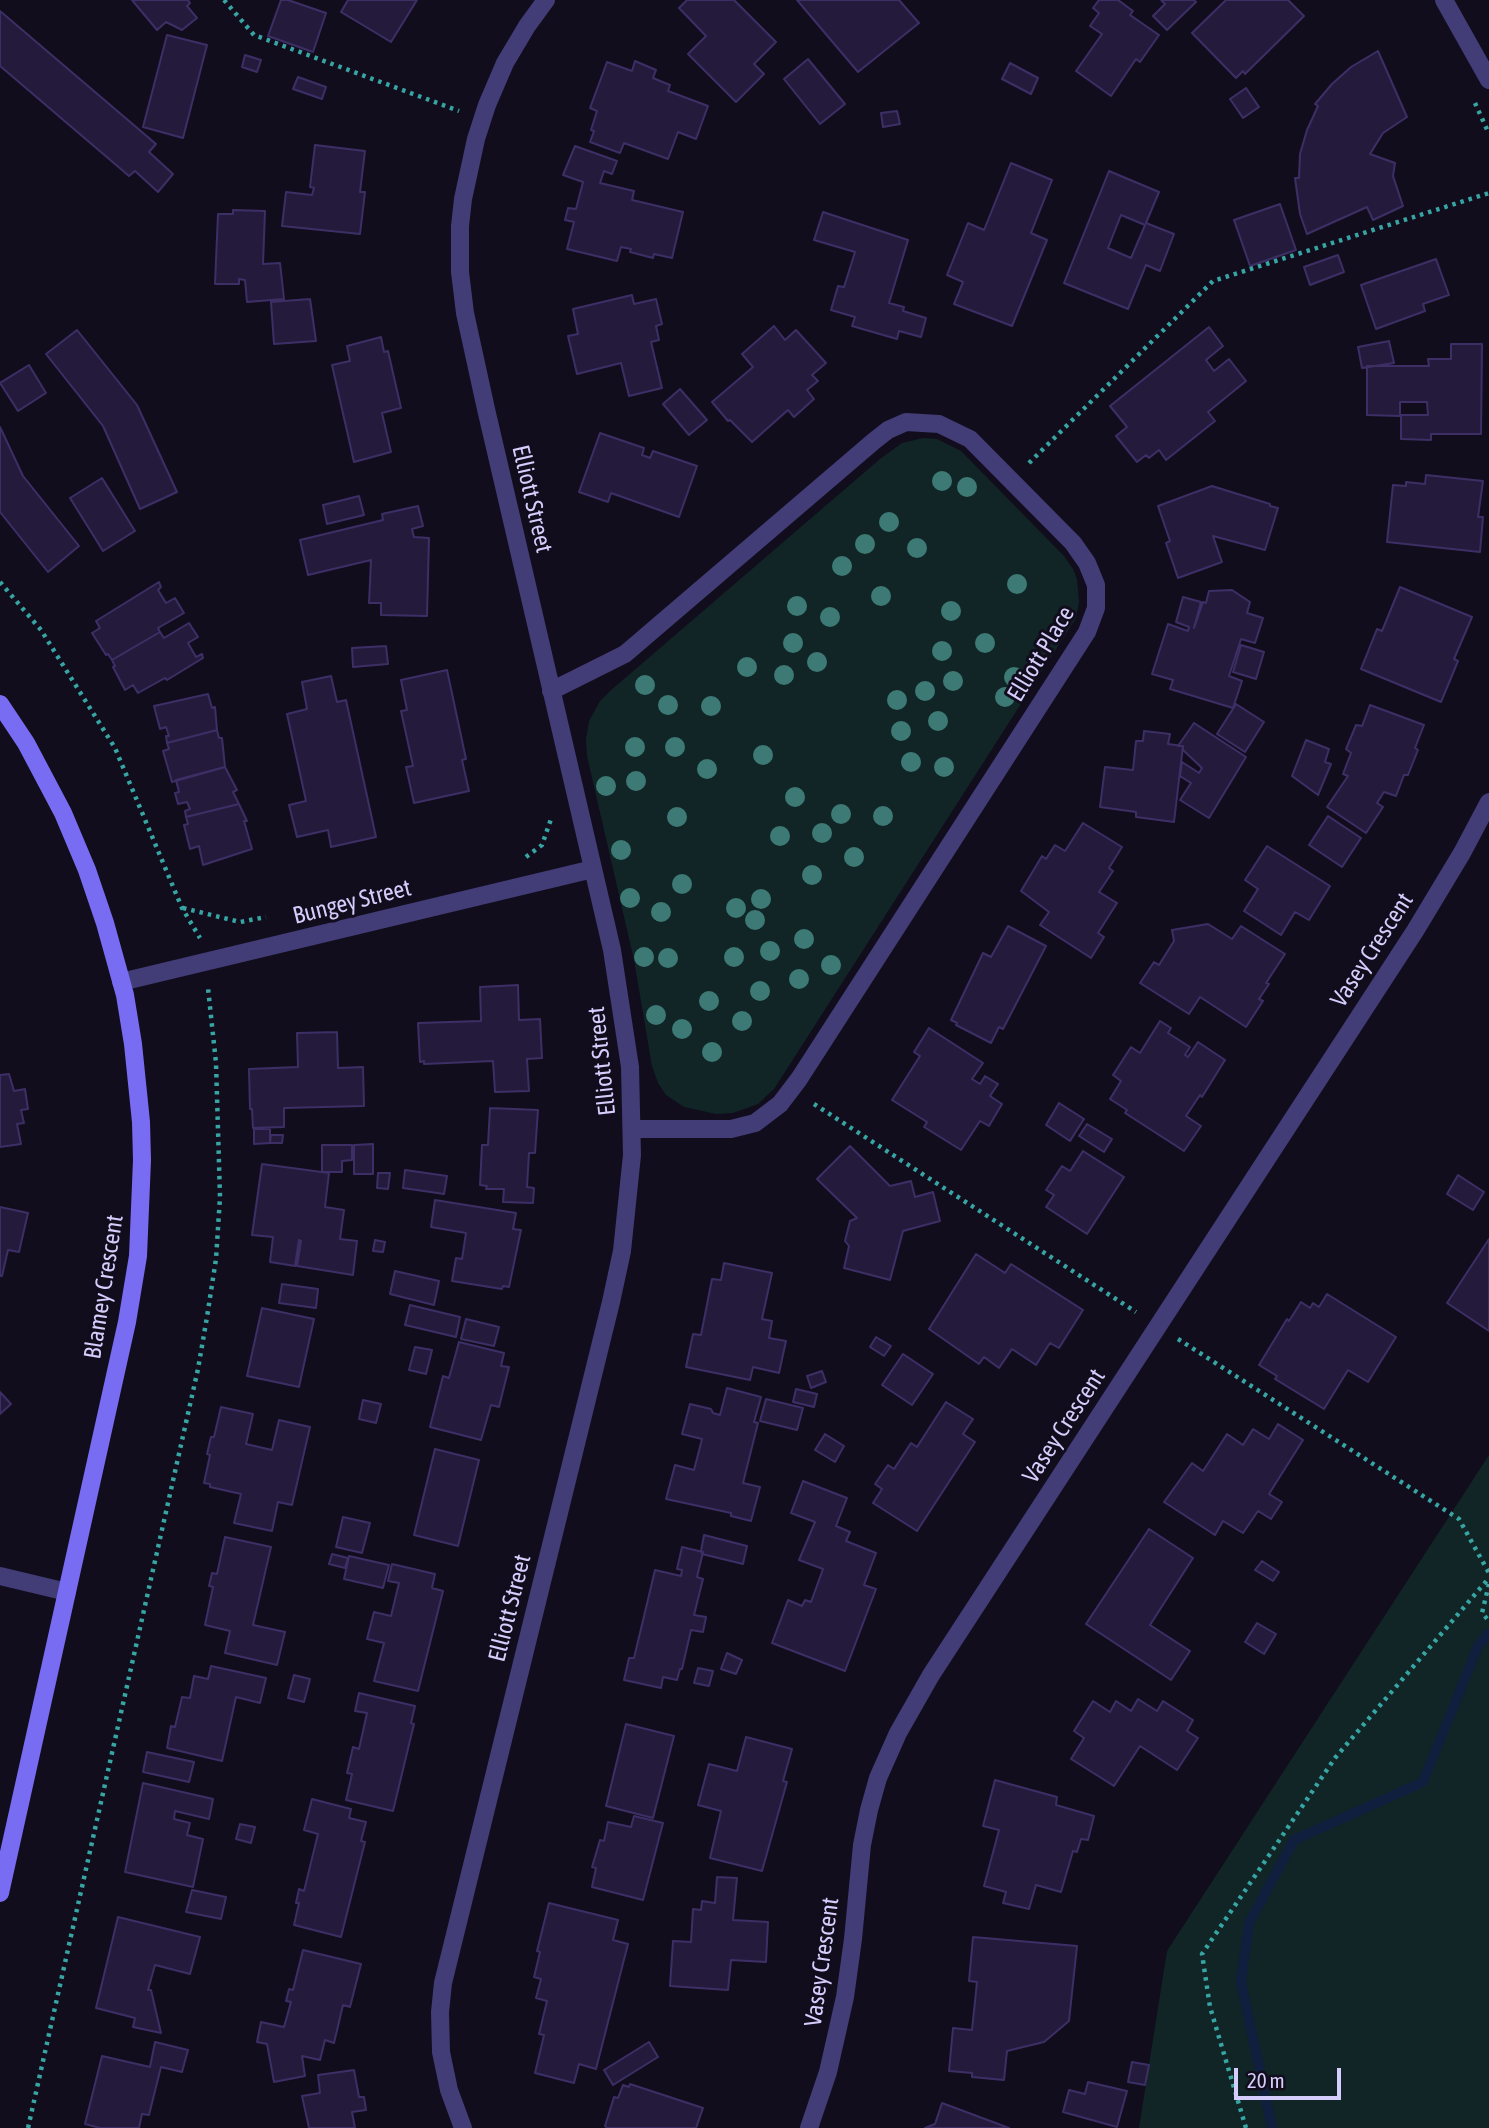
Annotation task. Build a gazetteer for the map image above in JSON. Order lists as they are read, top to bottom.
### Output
{
  "streets": {
    "street": [
      "Elliott Street",
      "Elliott Place",
      "Bungey Street",
      "Vasey Crescent",
      "Blamey Crescent"
    ]
  },
  "crossings": [
    ["Elliott Street", "Elliott Place"],
    ["Elliott Street", "Bungey Street"],
    ["Bungey Street", "Blamey Crescent"]
  ],
  "scale_bar": "20 m"
}
